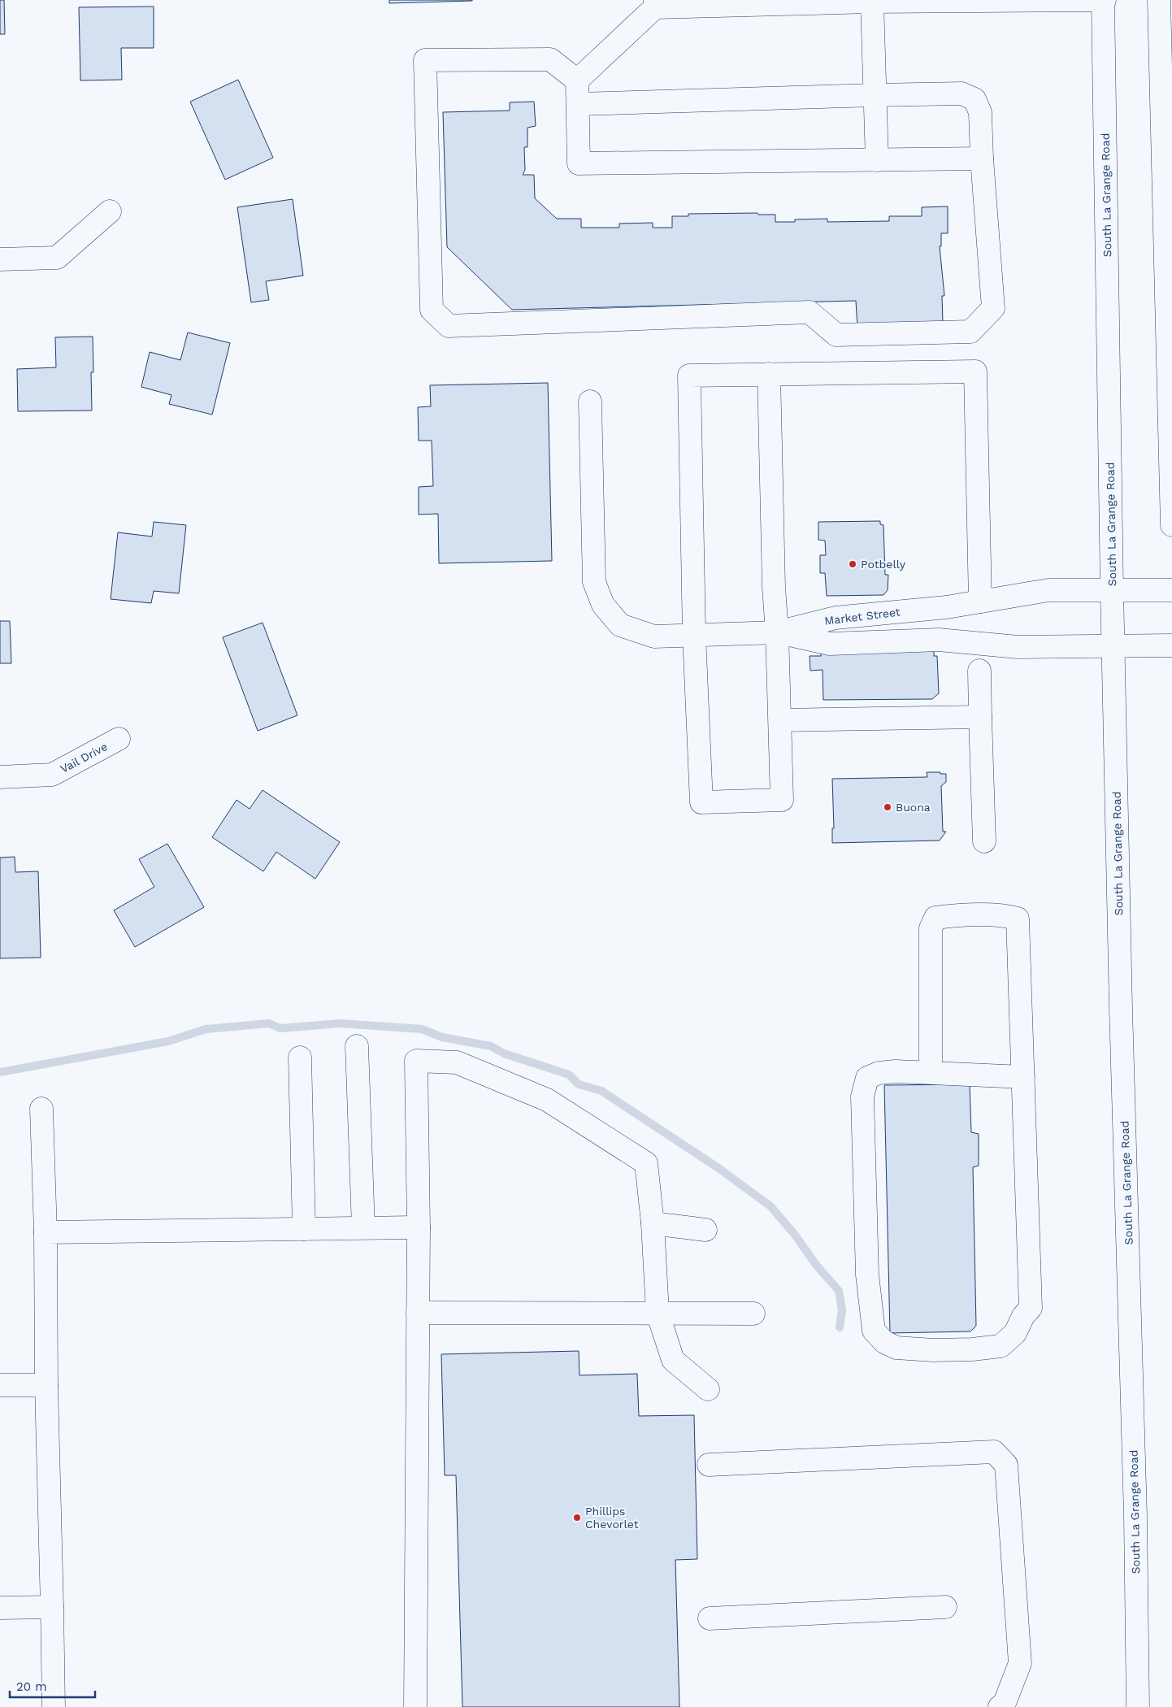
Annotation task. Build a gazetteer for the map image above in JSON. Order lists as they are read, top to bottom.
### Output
{
  "streets": {
    "main road": ["South La Grange Road", "Market Street", "Vail Drive"]
  },
  "crossings": [
    ["South La Grange Road", "Market Street"]
  ],
  "places": ["Potbelly", "Buona", "Phillips Chevorlet"],
  "scale_bar": "20 m"
}
